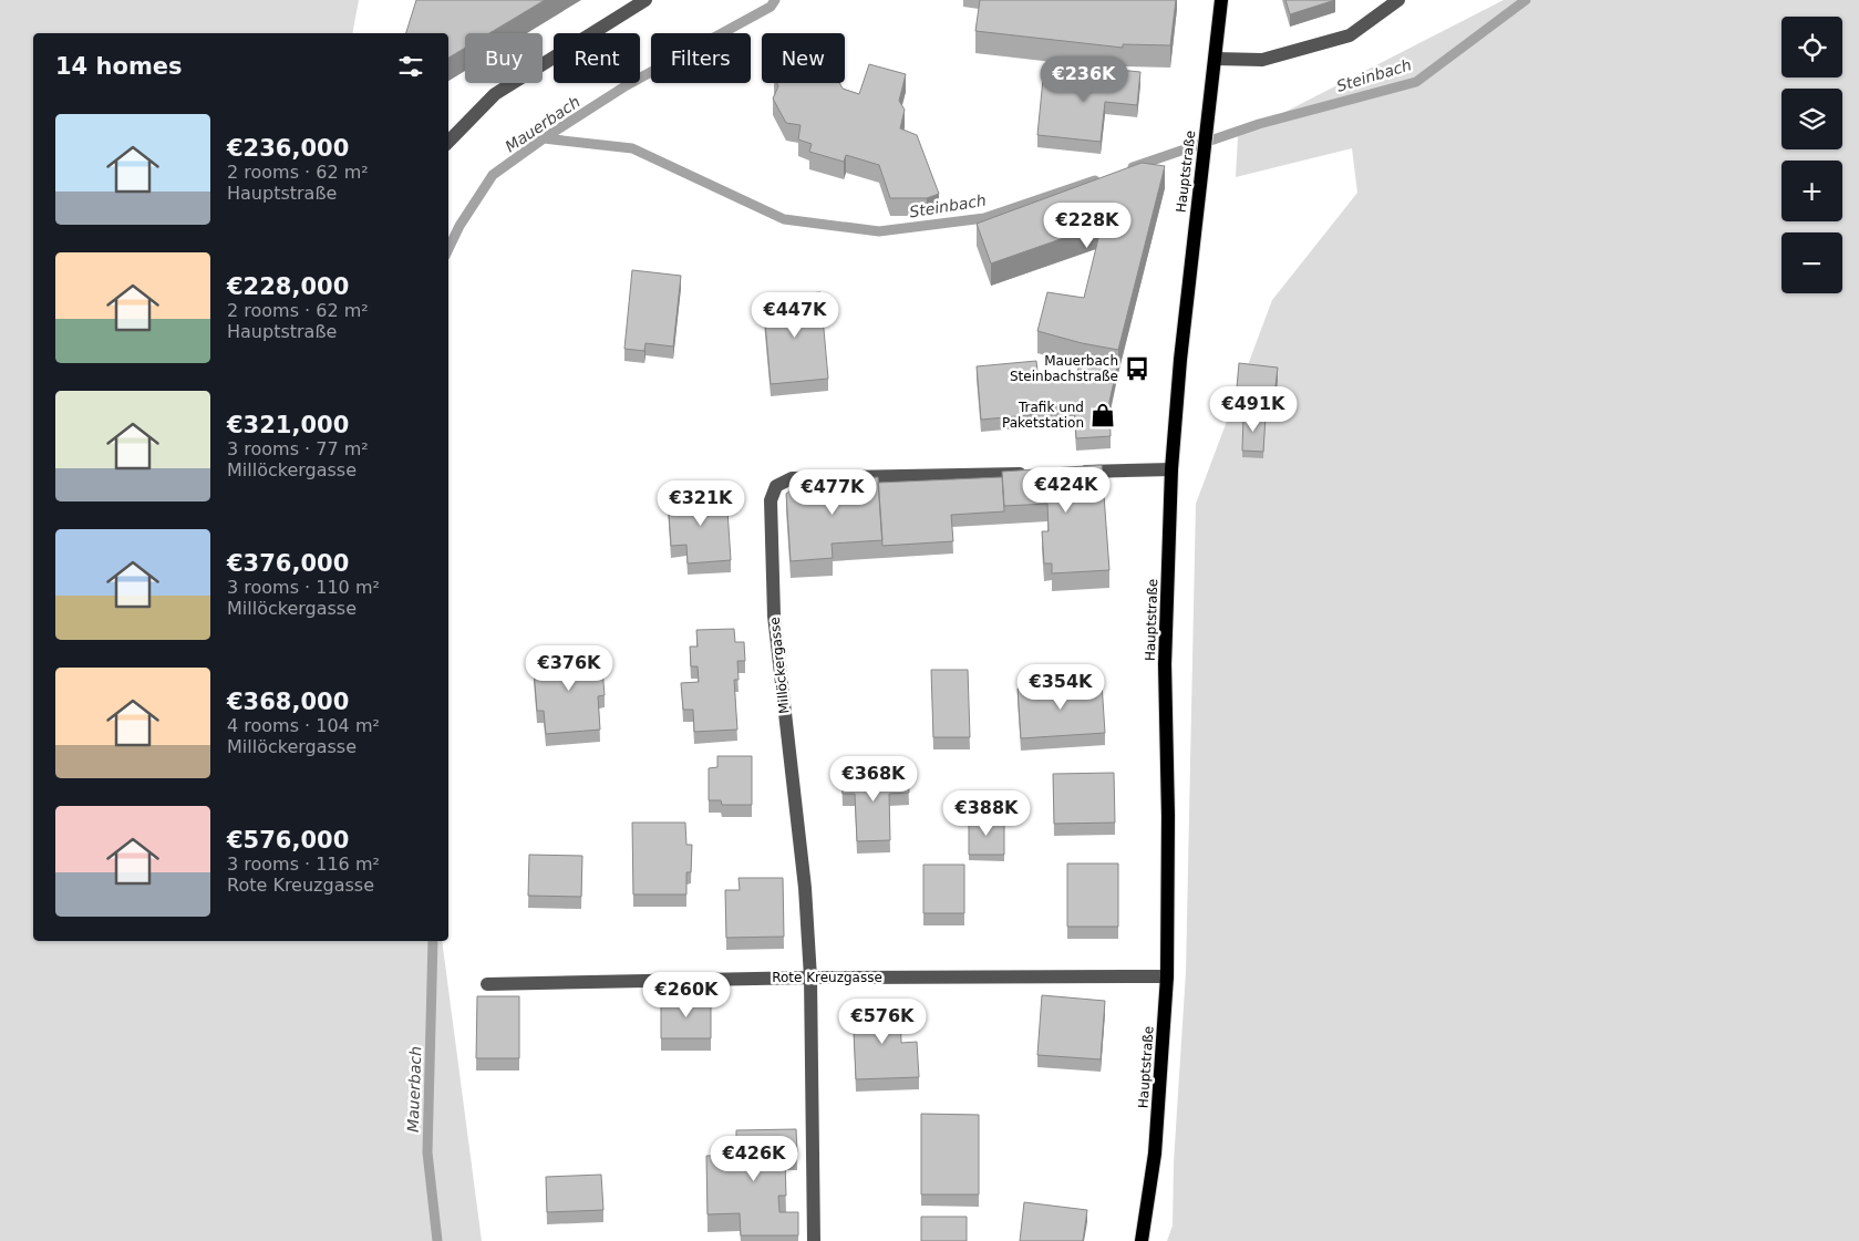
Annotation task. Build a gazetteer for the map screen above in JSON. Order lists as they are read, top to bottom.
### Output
{
  "streets": {
    "main road": ["Hauptstraße"],
    "street": ["Millöckergasse", "Rote Kreuzgasse"]
  },
  "crossings": [
    ["Hauptstraße", "Rote Kreuzgasse"],
    ["Millöckergasse", "Rote Kreuzgasse"]
  ],
  "water": ["Steinbach", "Mauerbach"],
  "places": {
    "bus stop": ["Mauerbach Steinbachstraße"],
    "shop": ["Trafik und Paketstation"]
  },
  "page": {
    "map_buttons": ["+", "−"],
    "chip": [
      "Buy",
      "Rent",
      "Filters",
      "New"
    ],
    "heading": "14 homes",
    "price": [
      "€236K",
      "€228K",
      "€447K",
      "€491K",
      "€424K",
      "€477K",
      "€321K",
      "€376K",
      "€354K",
      "€368K",
      "€388K",
      "€260K",
      "€576K",
      "€426K"
    ],
    "list": [
      {
        "name": "€236,000",
        "note": "2 rooms · 62 m² · Hauptstraße"
      },
      {
        "name": "€228,000",
        "note": "2 rooms · 62 m² · Hauptstraße"
      },
      {
        "name": "€321,000",
        "note": "3 rooms · 77 m² · Millöckergasse"
      },
      {
        "name": "€376,000",
        "note": "3 rooms · 110 m² · Millöckergasse"
      },
      {
        "name": "€368,000",
        "note": "4 rooms · 104 m² · Millöckergasse"
      },
      {
        "name": "€576,000",
        "note": "3 rooms · 116 m² · Rote Kreuzgasse"
      }
    ]
  }
}
